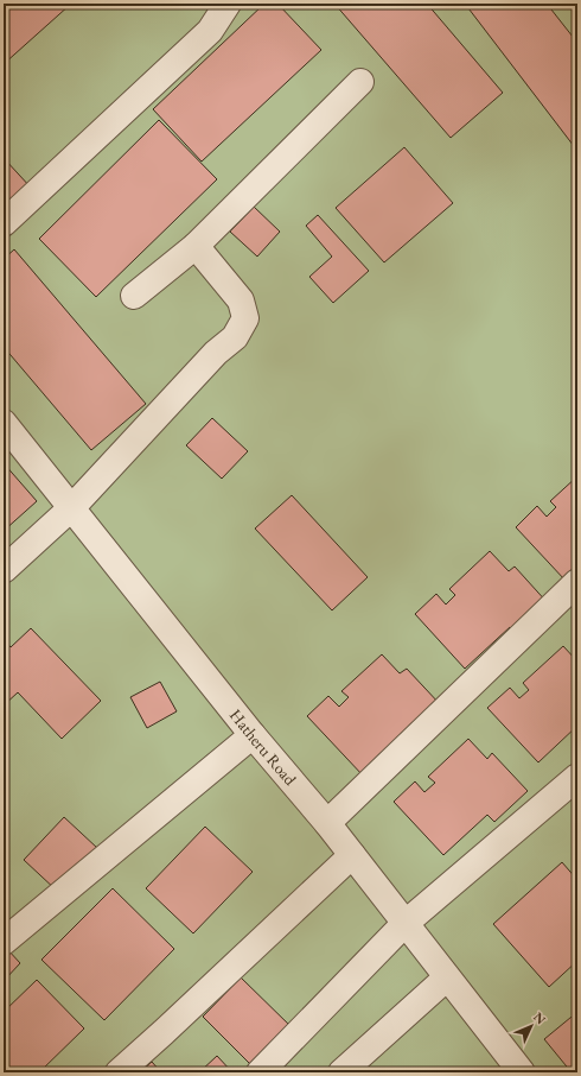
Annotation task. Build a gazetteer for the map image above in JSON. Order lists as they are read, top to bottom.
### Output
{
  "streets": {
    "street": ["Hatheru Road"]
  },
  "north": "top right"
}
